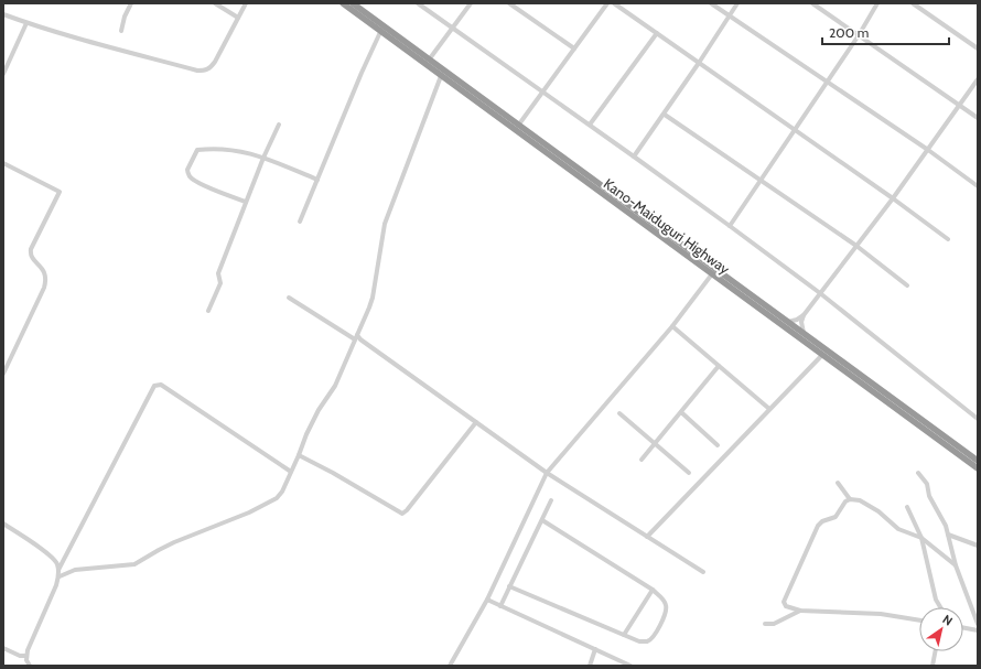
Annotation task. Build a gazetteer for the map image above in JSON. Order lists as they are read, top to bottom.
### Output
{
  "streets": {
    "highway": ["Kano-Maiduguri Highway"]
  },
  "scale_bar": "200 m",
  "north": "top right"
}
